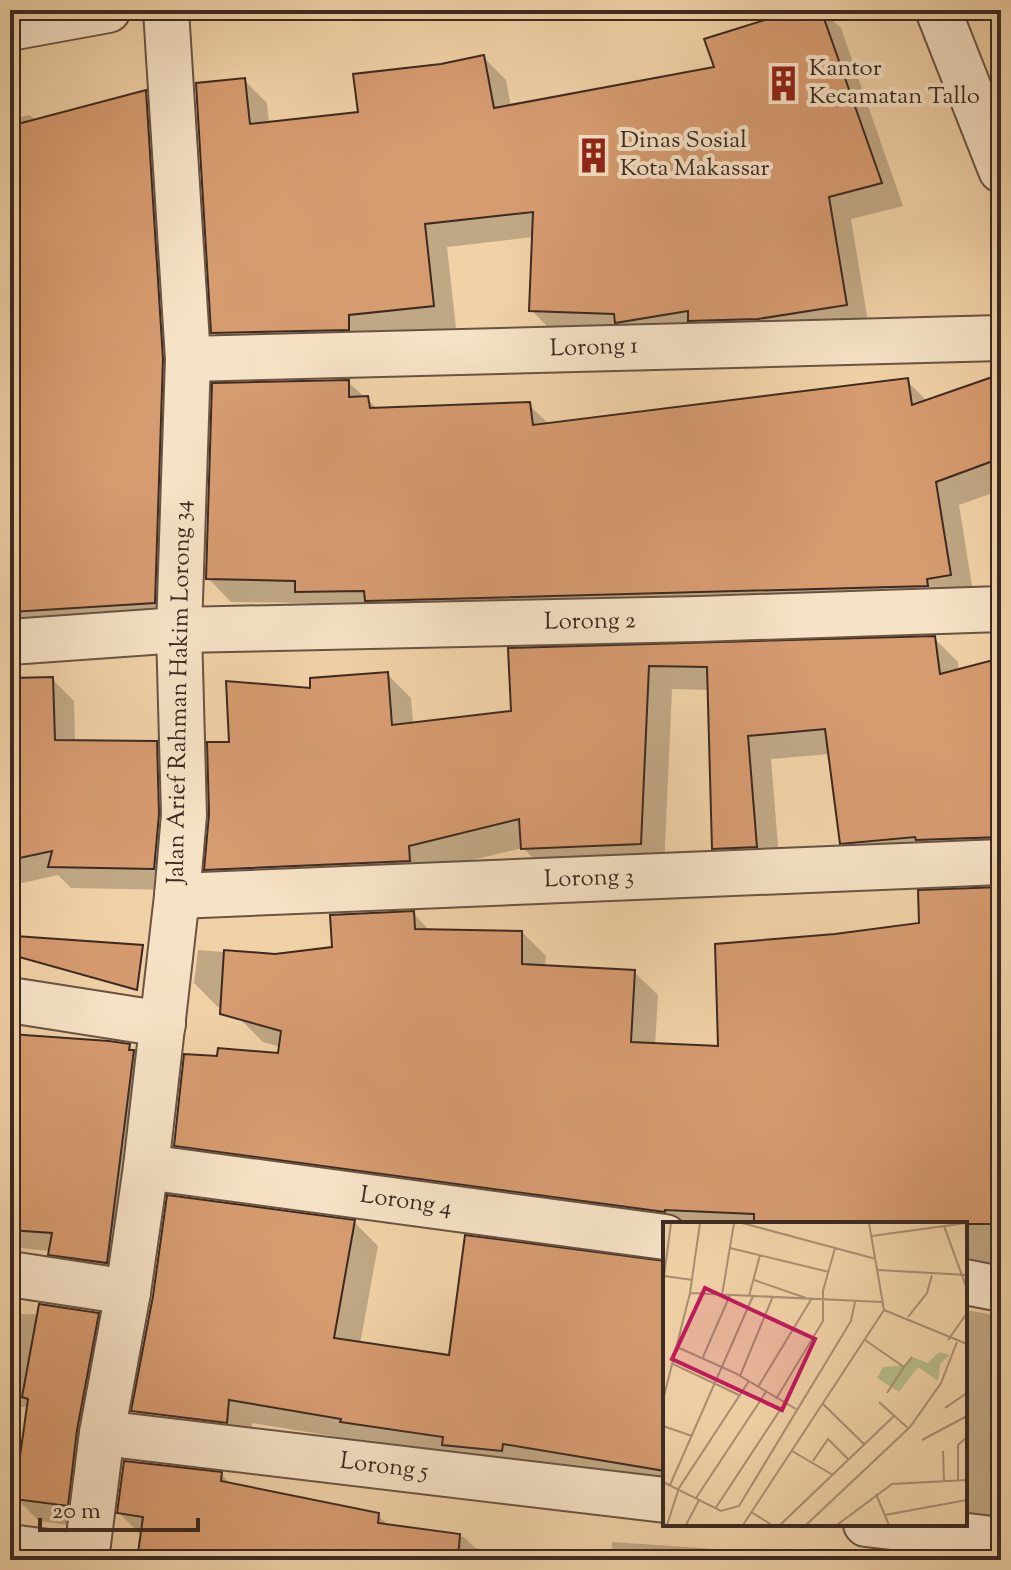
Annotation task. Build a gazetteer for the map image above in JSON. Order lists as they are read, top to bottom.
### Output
{
  "streets": {
    "street": [
      "Lorong 1",
      "Lorong 2",
      "Jalan Arief Rahman Hakim Lorong 34",
      "Lorong 3",
      "Lorong 4",
      "Lorong 5"
    ]
  },
  "crossings": [
    ["Lorong 1", "Jalan Arief Rahman Hakim Lorong 34"],
    ["Lorong 2", "Jalan Arief Rahman Hakim Lorong 34"],
    ["Jalan Arief Rahman Hakim Lorong 34", "Lorong 3"],
    ["Jalan Arief Rahman Hakim Lorong 34", "Lorong 4"],
    ["Jalan Arief Rahman Hakim Lorong 34", "Lorong 5"]
  ],
  "places": {
    "building": ["Kantor Kecamatan Tallo", "Dinas Sosial Kota Makassar"]
  },
  "scale_bar": "20 m"
}
